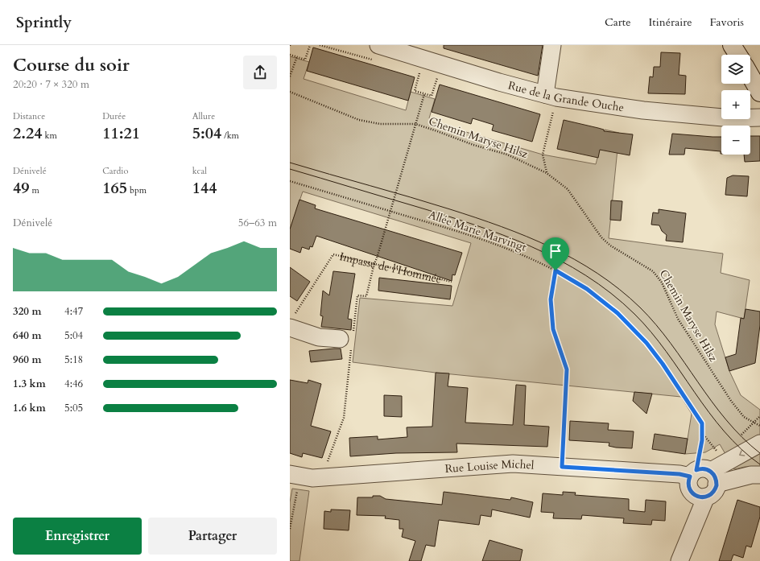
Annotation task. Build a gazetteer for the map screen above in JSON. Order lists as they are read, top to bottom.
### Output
{
  "streets": {
    "street": ["Rue de la Grande Ouche", "Rue Louise Michel"],
    "path": ["Chemin Maryse Hilsz", "Allée Marie Marvingt", "Impasse de l'Hommée"]
  },
  "crossings": [
    ["Allée Marie Marvingt", "Rue Louise Michel"]
  ],
  "page": {
    "header": "Sprintly",
    "nav": ["Carte", "Itinéraire", "Favoris"],
    "heading": ["Course du soir", "20:20 · 7 × 320 m"],
    "map_buttons": ["+", "−"],
    "stats": [
      ["Distance", "2.24 km"],
      ["Durée", "11:21"],
      ["Allure", "5:04 /km"],
      ["Dénivelé", "49 m"],
      ["Cardio", "165 bpm"],
      ["kcal", "144"]
    ],
    "chart": ["Dénivelé", "56–63 m"],
    "list": [
      {
        "name": "320 m",
        "note": "4:47"
      },
      {
        "name": "640 m",
        "note": "5:04"
      },
      {
        "name": "960 m",
        "note": "5:18"
      },
      {
        "name": "1.3 km",
        "note": "4:46"
      },
      {
        "name": "1.6 km",
        "note": "5:05"
      }
    ],
    "buttons": ["Enregistrer", "Partager"]
  }
}
